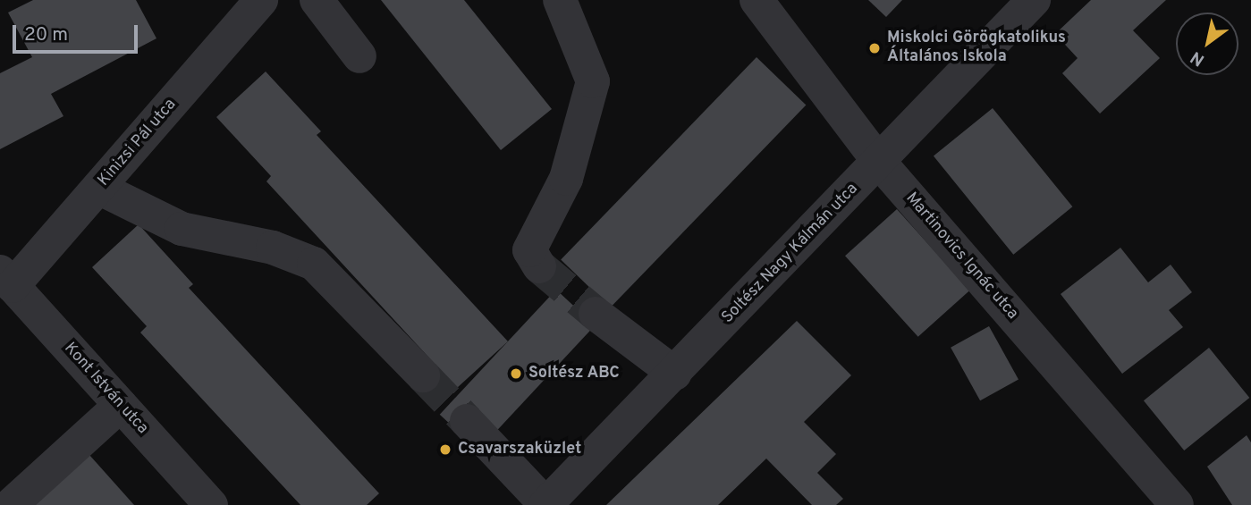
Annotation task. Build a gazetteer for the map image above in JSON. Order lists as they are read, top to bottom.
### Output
{
  "streets": {
    "street": [
      "Kinizsi Pál utca",
      "Soltész Nagy Kálmán utca",
      "Martinovics Ignác utca",
      "Kont István utca"
    ]
  },
  "crossings": [
    ["Kinizsi Pál utca", "Kont István utca"],
    ["Soltész Nagy Kálmán utca", "Martinovics Ignác utca"]
  ],
  "places": ["Miskolci Görögkatolikus Általános Iskola", "Soltész ABC", "Csavarszaküzlet"],
  "scale_bar": "20 m",
  "north": "bottom left"
}
